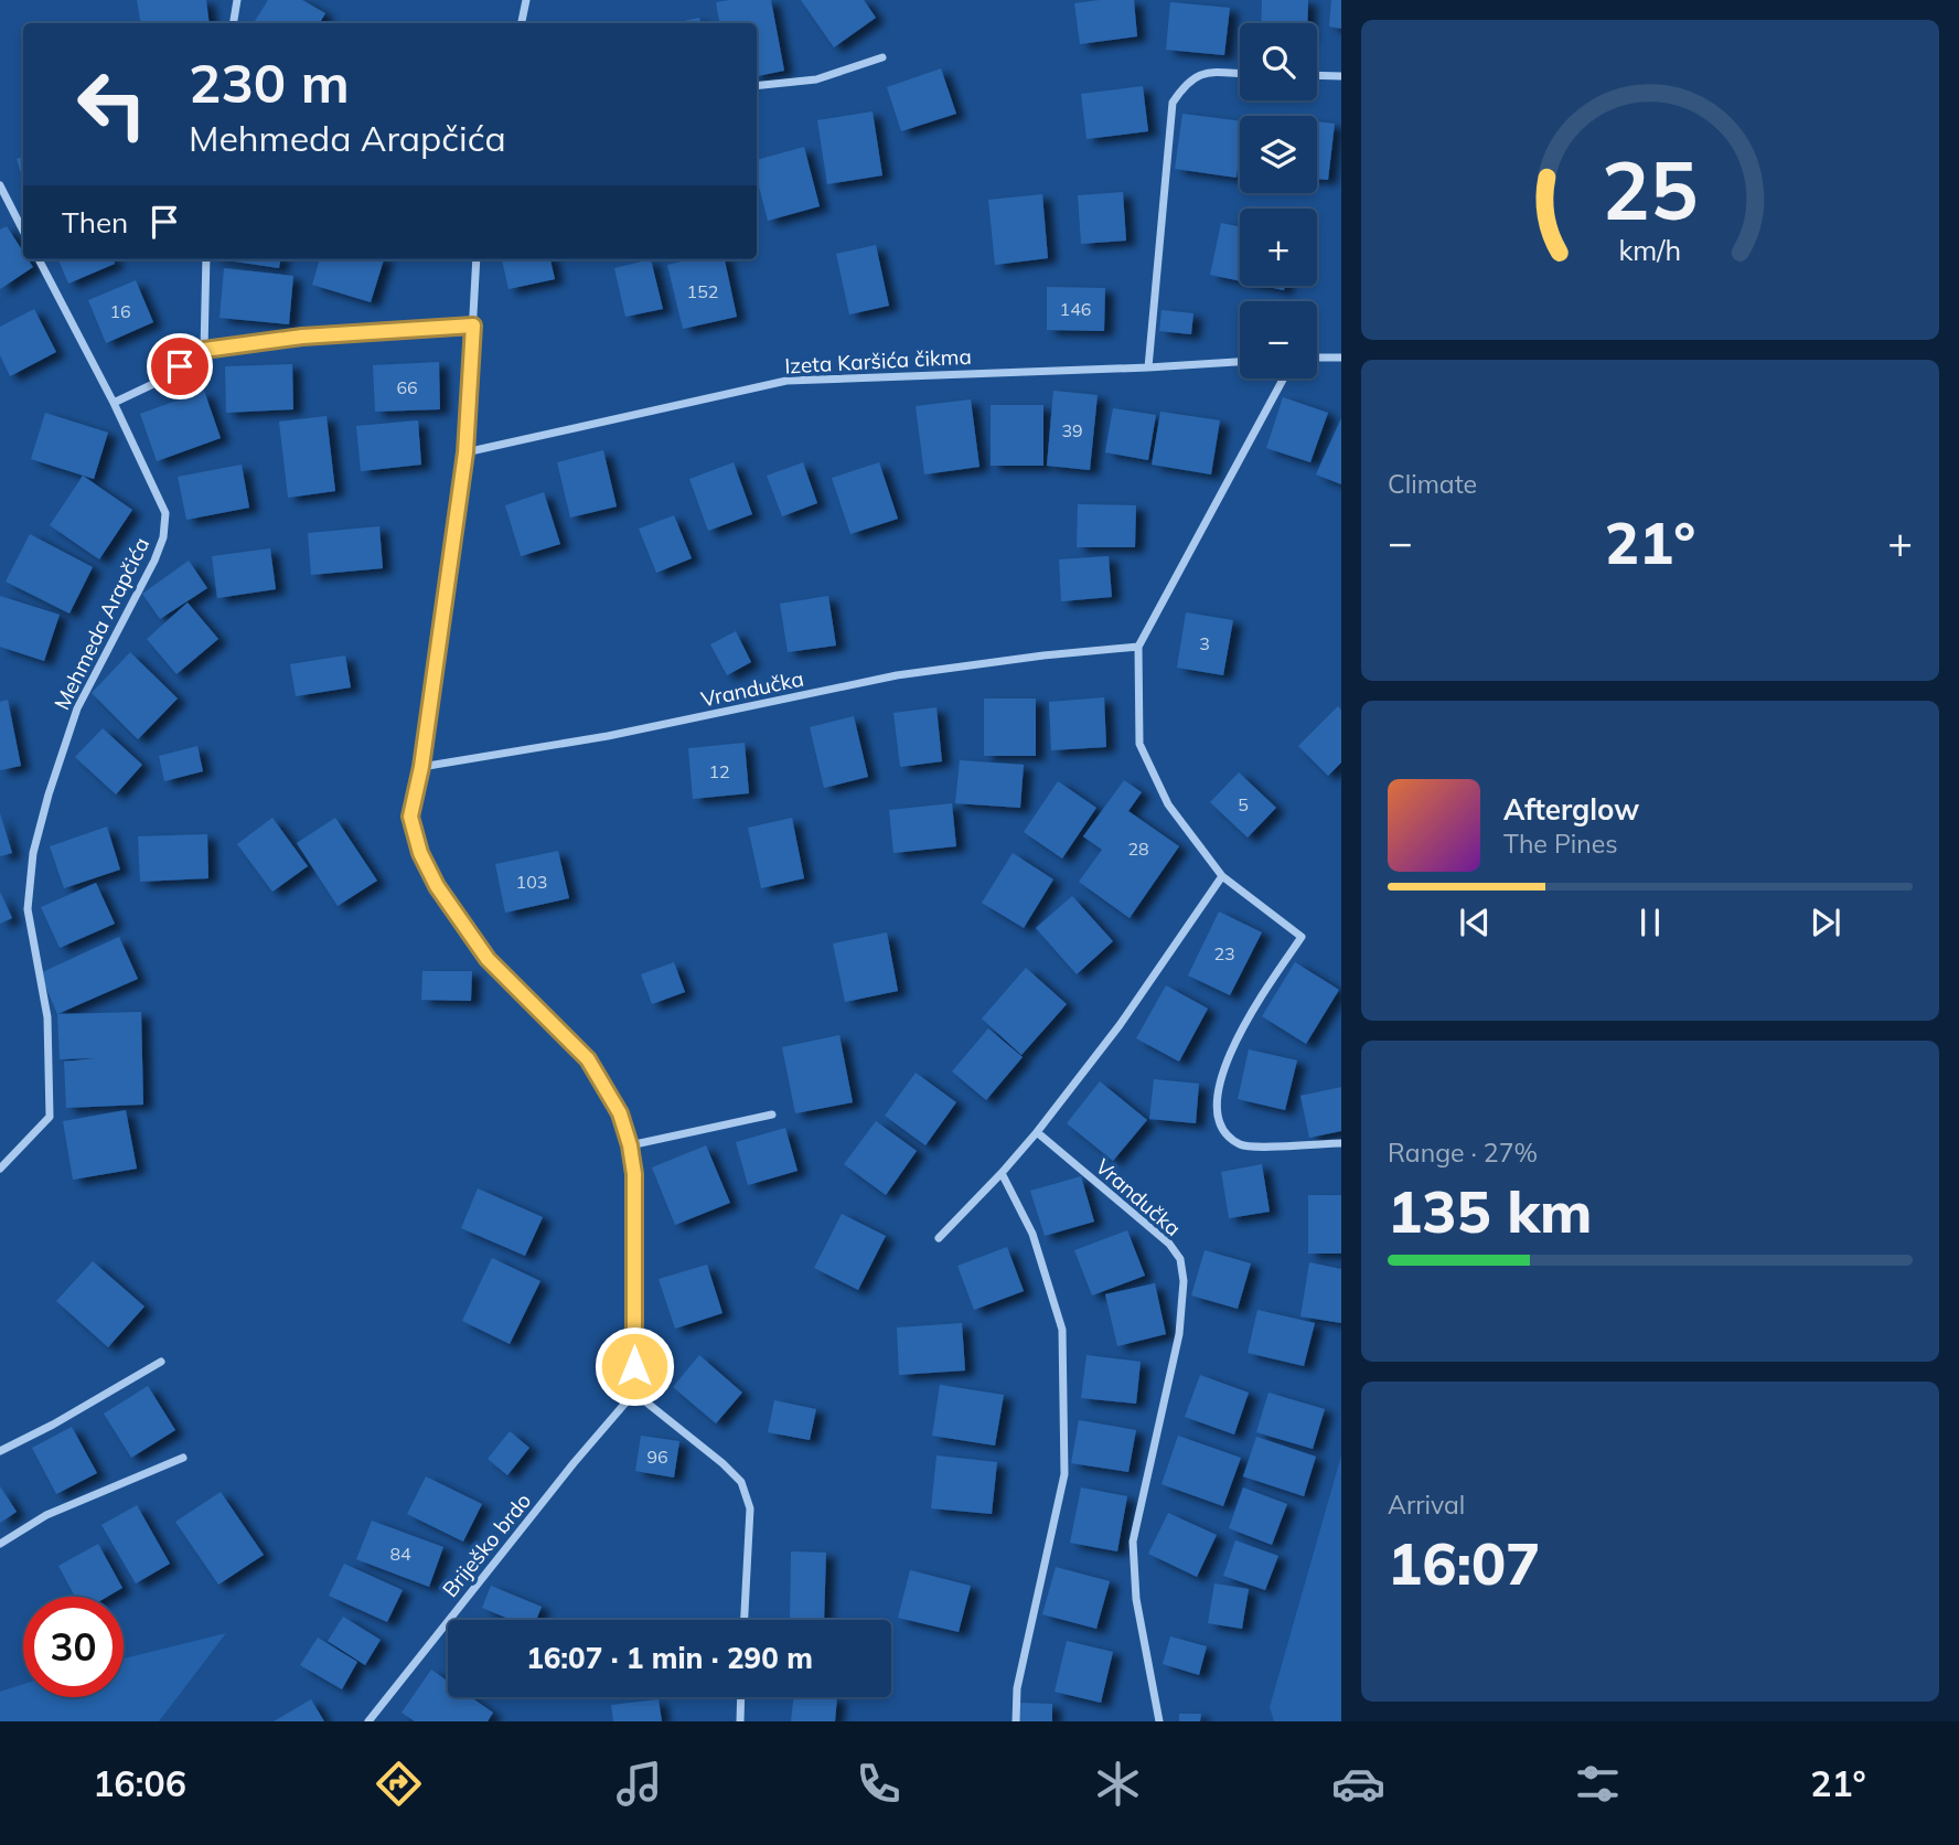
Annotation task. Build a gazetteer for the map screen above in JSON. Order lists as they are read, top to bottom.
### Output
{
  "streets": {
    "street": [
      "Izeta Karšića čikma",
      "Mehmeda Arapčića",
      "Vrandučka",
      "Briješko brdo"
    ]
  },
  "house_numbers": [
    "152",
    "146",
    "16",
    "66",
    "39",
    "3",
    "12",
    "5",
    "28",
    "103",
    "23",
    "96",
    "84"
  ],
  "page": {
    "map_buttons": ["+", "−"],
    "turn": ["230 m", "Mehmeda Arapčića"],
    "then": "Then",
    "tile": [
      "Climate",
      ["Range · 27%", "135 km"],
      ["Arrival", "16:07"]
    ],
    "heat": ["−", "21°", "+"],
    "song": ["Afterglow", "The Pines"],
    "limit": "30",
    "trip": "16:07 · 1 min · 290 m",
    "tabs": ["16:06", "21°"],
    "gauge": ["25", "km/h"]
  }
}
